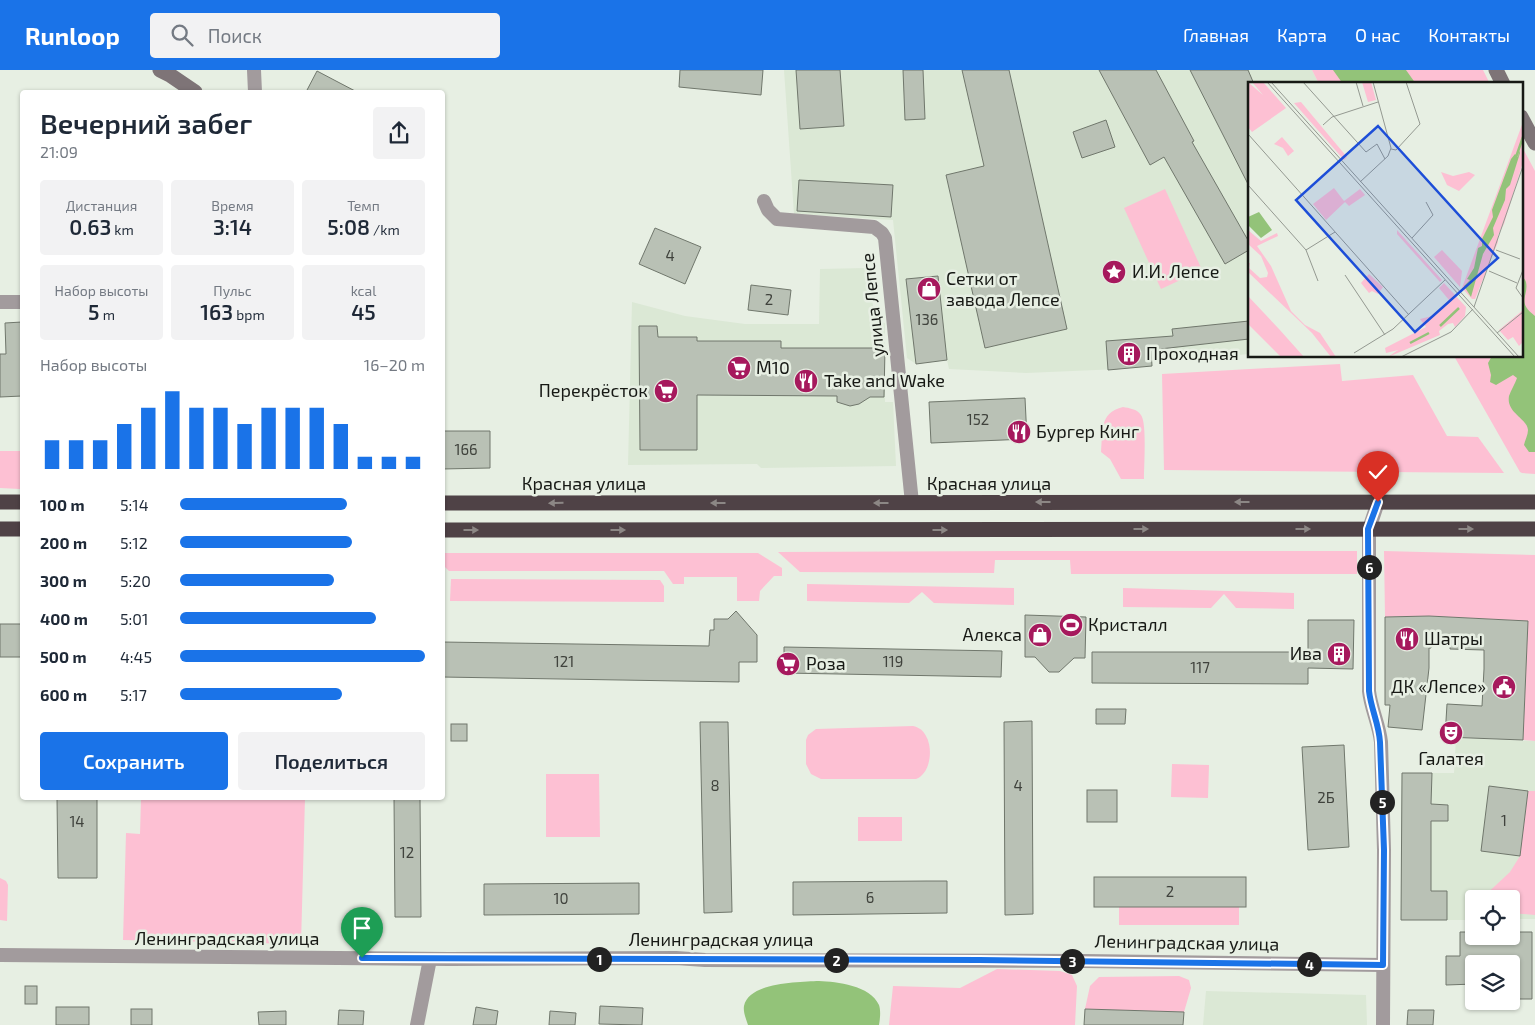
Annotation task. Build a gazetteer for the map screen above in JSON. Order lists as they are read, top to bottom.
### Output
{
  "streets": {
    "highway": ["Красная улица"],
    "street": ["улица Лепсе", "Ленинградская улица"]
  },
  "crossings": [
    ["улица Лепсе", "Красная улица"]
  ],
  "places": {
    "place": ["И.И. Лепсе"],
    "shop": ["Сетки от завода Лепсе", "Алекса"],
    "building": ["Проходная", "Ива"],
    "supermarket": ["М10", "Перекрёсток", "Роза"],
    "restaurant": ["Take and Wake", "Бургер Кинг", "Шатры"],
    "sports": ["Кристалл"],
    "public building": ["ДК «Лепсе»"],
    "theatre": ["Галатея"]
  },
  "house_numbers": [
    "4",
    "2",
    "136",
    "152",
    "166",
    "121",
    "119",
    "117",
    "8",
    "4",
    "2Б",
    "1",
    "14",
    "12",
    "2",
    "6",
    "10"
  ],
  "page": {
    "header": "Runloop",
    "search": "Поиск",
    "nav": [
      "Главная",
      "Карта",
      "О нас",
      "Контакты"
    ],
    "heading": ["Вечерний забег", "21:09"],
    "stats": [
      ["Дистанция", "0.63 km"],
      ["Время", "3:14"],
      ["Темп", "5:08 /km"],
      ["Набор высоты", "5 m"],
      ["Пульс", "163 bpm"],
      ["kcal", "45"]
    ],
    "chart": ["Набор высоты", "16–20 m"],
    "list": [
      {
        "name": "100 m",
        "note": "5:14"
      },
      {
        "name": "200 m",
        "note": "5:12"
      },
      {
        "name": "300 m",
        "note": "5:20"
      },
      {
        "name": "400 m",
        "note": "5:01"
      },
      {
        "name": "500 m",
        "note": "4:45"
      },
      {
        "name": "600 m",
        "note": "5:17"
      }
    ],
    "pins": [
      "6",
      "5",
      "1",
      "2",
      "3",
      "4"
    ],
    "buttons": ["Сохранить", "Поделиться"]
  }
}
